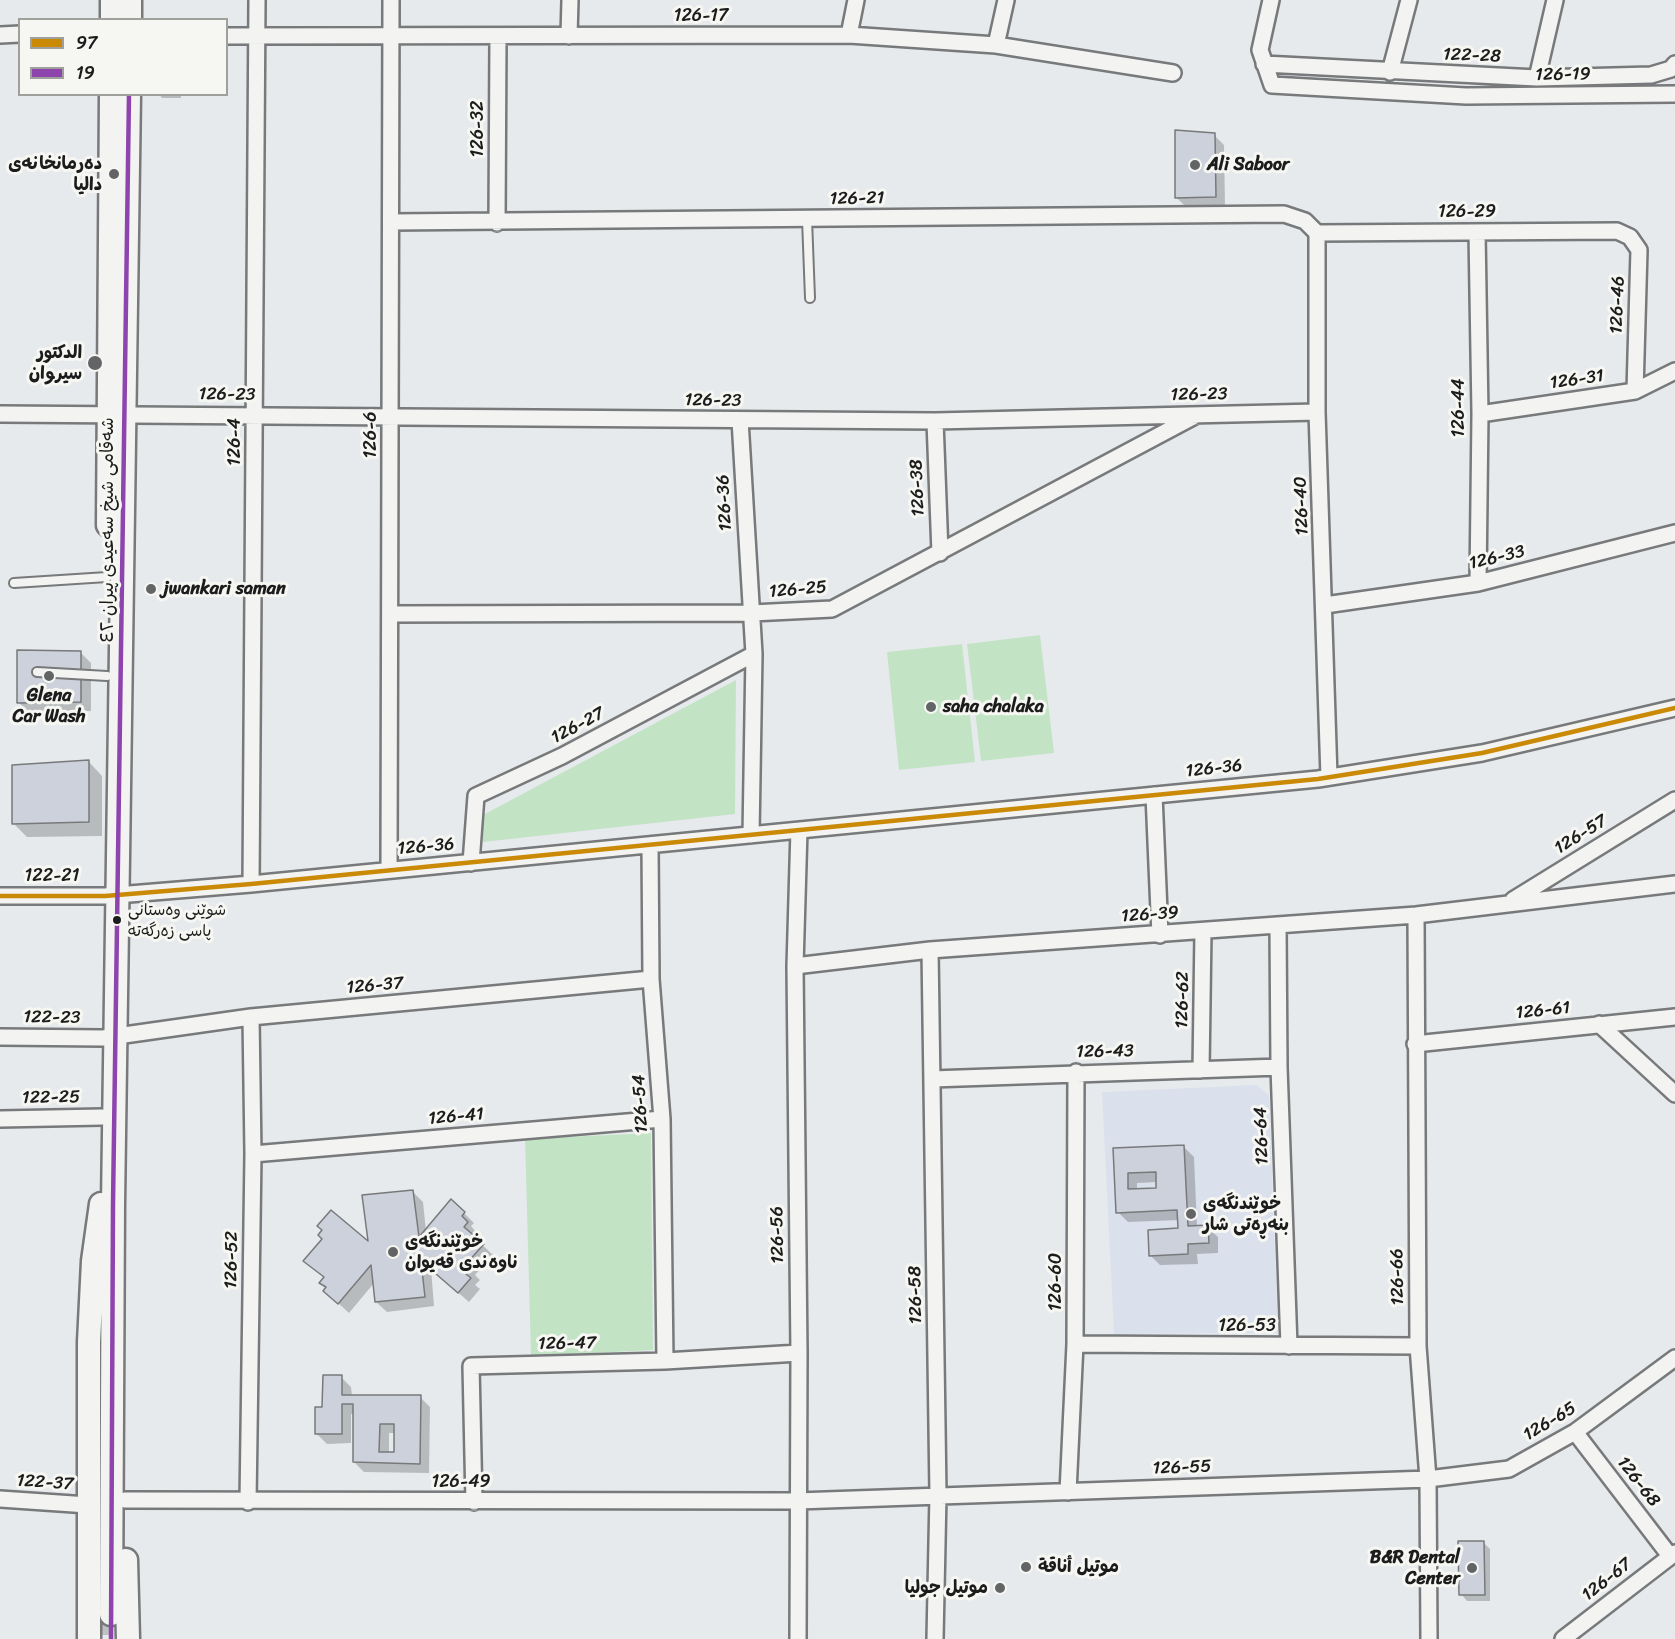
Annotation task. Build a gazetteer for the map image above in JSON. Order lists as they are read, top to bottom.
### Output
{
  "streets": {
    "main road": ["شەقامی شیخ سەعیدی پیران ٤٢"],
    "street": [
      "126-17",
      "122-28",
      "126-19",
      "126-32",
      "126-21",
      "126-29",
      "126-46",
      "126-31",
      "126-23",
      "126-44",
      "126-6",
      "126-4",
      "126-38",
      "126-36",
      "126-40",
      "126-33",
      "126-25",
      "126-27",
      "126-57",
      "122-21",
      "126-39",
      "126-37",
      "126-62",
      "126-61",
      "122-23",
      "126-43",
      "122-25",
      "126-54",
      "126-41",
      "126-64",
      "126-56",
      "126-52",
      "126-66",
      "126-60",
      "126-58",
      "126-53",
      "126-47",
      "126-65",
      "126-55",
      "126-49",
      "126-68",
      "122-37",
      "126-67"
    ]
  },
  "crossings": [
    ["126-17", "126-32"],
    ["126-17", "126-6"],
    ["126-17", "126-4"],
    ["122-28", "126-19"],
    ["126-32", "126-21"],
    ["126-21", "126-29"],
    ["126-21", "126-6"],
    ["126-21", "126-40"],
    ["126-29", "126-46"],
    ["126-29", "126-44"],
    ["126-29", "126-40"],
    ["126-46", "126-31"],
    ["126-31", "126-44"],
    ["126-23", "126-6"],
    ["126-23", "126-4"],
    ["126-23", "126-38"],
    ["126-23", "126-36"],
    ["126-23", "126-40"],
    ["126-23", "شەقامی شیخ سەعیدی پیران ٤٢"],
    ["126-23", "126-25"],
    ["126-44", "126-33"],
    ["126-6", "126-36"],
    ["126-6", "126-25"],
    ["126-4", "126-36"],
    ["126-38", "126-25"],
    ["126-36", "126-40"],
    ["126-36", "شەقامی شیخ سەعیدی پیران ٤٢"],
    ["126-36", "126-25"],
    ["126-36", "126-27"],
    ["126-36", "122-21"],
    ["126-36", "126-54"],
    ["126-36", "126-56"],
    ["126-40", "126-33"],
    ["شەقامی شیخ سەعیدی پیران ٤٢", "122-21"],
    ["شەقامی شیخ سەعیدی پیران ٤٢", "126-37"],
    ["شەقامی شیخ سەعیدی پیران ٤٢", "122-23"],
    ["شەقامی شیخ سەعیدی پیران ٤٢", "122-25"],
    ["126-57", "126-39"],
    ["126-39", "126-62"],
    ["126-39", "126-64"],
    ["126-39", "126-56"],
    ["126-39", "126-66"],
    ["126-39", "126-58"],
    ["126-37", "122-23"],
    ["126-37", "126-54"],
    ["126-37", "126-52"],
    ["126-62", "126-43"],
    ["126-61", "126-66"],
    ["126-43", "126-64"],
    ["126-43", "126-60"],
    ["126-43", "126-58"],
    ["126-54", "126-41"],
    ["126-54", "126-47"],
    ["126-41", "126-52"],
    ["126-64", "126-53"],
    ["126-56", "126-47"],
    ["126-56", "126-49"],
    ["126-52", "126-49"],
    ["126-66", "126-53"],
    ["126-66", "126-65"],
    ["126-66", "126-55"],
    ["126-60", "126-53"],
    ["126-60", "126-55"],
    ["126-58", "126-55"],
    ["126-58", "126-49"],
    ["126-47", "126-49"],
    ["126-65", "126-55"],
    ["126-65", "126-68"],
    ["126-55", "126-49"],
    ["126-68", "126-67"]
  ],
  "places": [
    "Ali Saboor",
    "دەرمانخانەی دالیا",
    "الدكتور سيروان",
    "jwankari saman",
    "Glena Car Wash",
    "saha chalaka",
    "شوێنی وەستانی پاسی زەرگەتە",
    "خوێندنگەی بنەڕەتی شار",
    "خوێندنگەی ناوەندی قەیوان",
    "موتيل أناقة",
    "B&R Dental Center",
    "موتيل جوليا"
  ],
  "lines": ["transit line 19", "transit line 97"],
  "legend": ["97", "19"]
}
